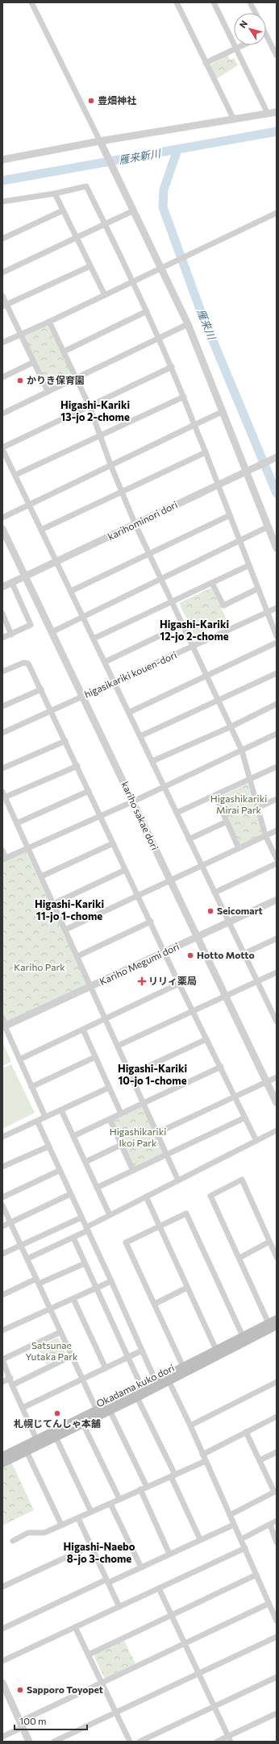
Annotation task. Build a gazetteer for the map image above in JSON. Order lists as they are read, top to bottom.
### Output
{
  "streets": {
    "main road": ["Okadama kuko dori"],
    "street": [
      "karihominori dori",
      "higasikariki kouen-dori",
      "kariho sakae dori",
      "Kariho Megumi dori"
    ]
  },
  "crossings": [
    ["karihominori dori", "kariho sakae dori"],
    ["higasikariki kouen-dori", "kariho sakae dori"],
    ["kariho sakae dori", "Kariho Megumi dori"]
  ],
  "districts": [
    "Higashi-Kariki 13-jo 2-chome",
    "Higashi-Kariki 12-jo 2-chome",
    "Higashi-Kariki 11-jo 1-chome",
    "Higashi-Kariki 10-jo 1-chome",
    "Higashi-Naebo 8-jo 3-chome"
  ],
  "water": ["雁来新川", "雁来川"],
  "parks": [
    "Higashikariki Mirai Park",
    "Kariho Park",
    "Higashikariki Ikoi Park",
    "Satsunae Yutaka Park"
  ],
  "places": {
    "other": [
      "豊畑神社",
      "かりき保育園",
      "Seicomart",
      "Hotto Motto",
      "札幌じてんしゃ本舗",
      "Sapporo Toyopet"
    ],
    "health": ["リリィ薬局"]
  },
  "scale_bar": "100 m",
  "north": "top left"
}
